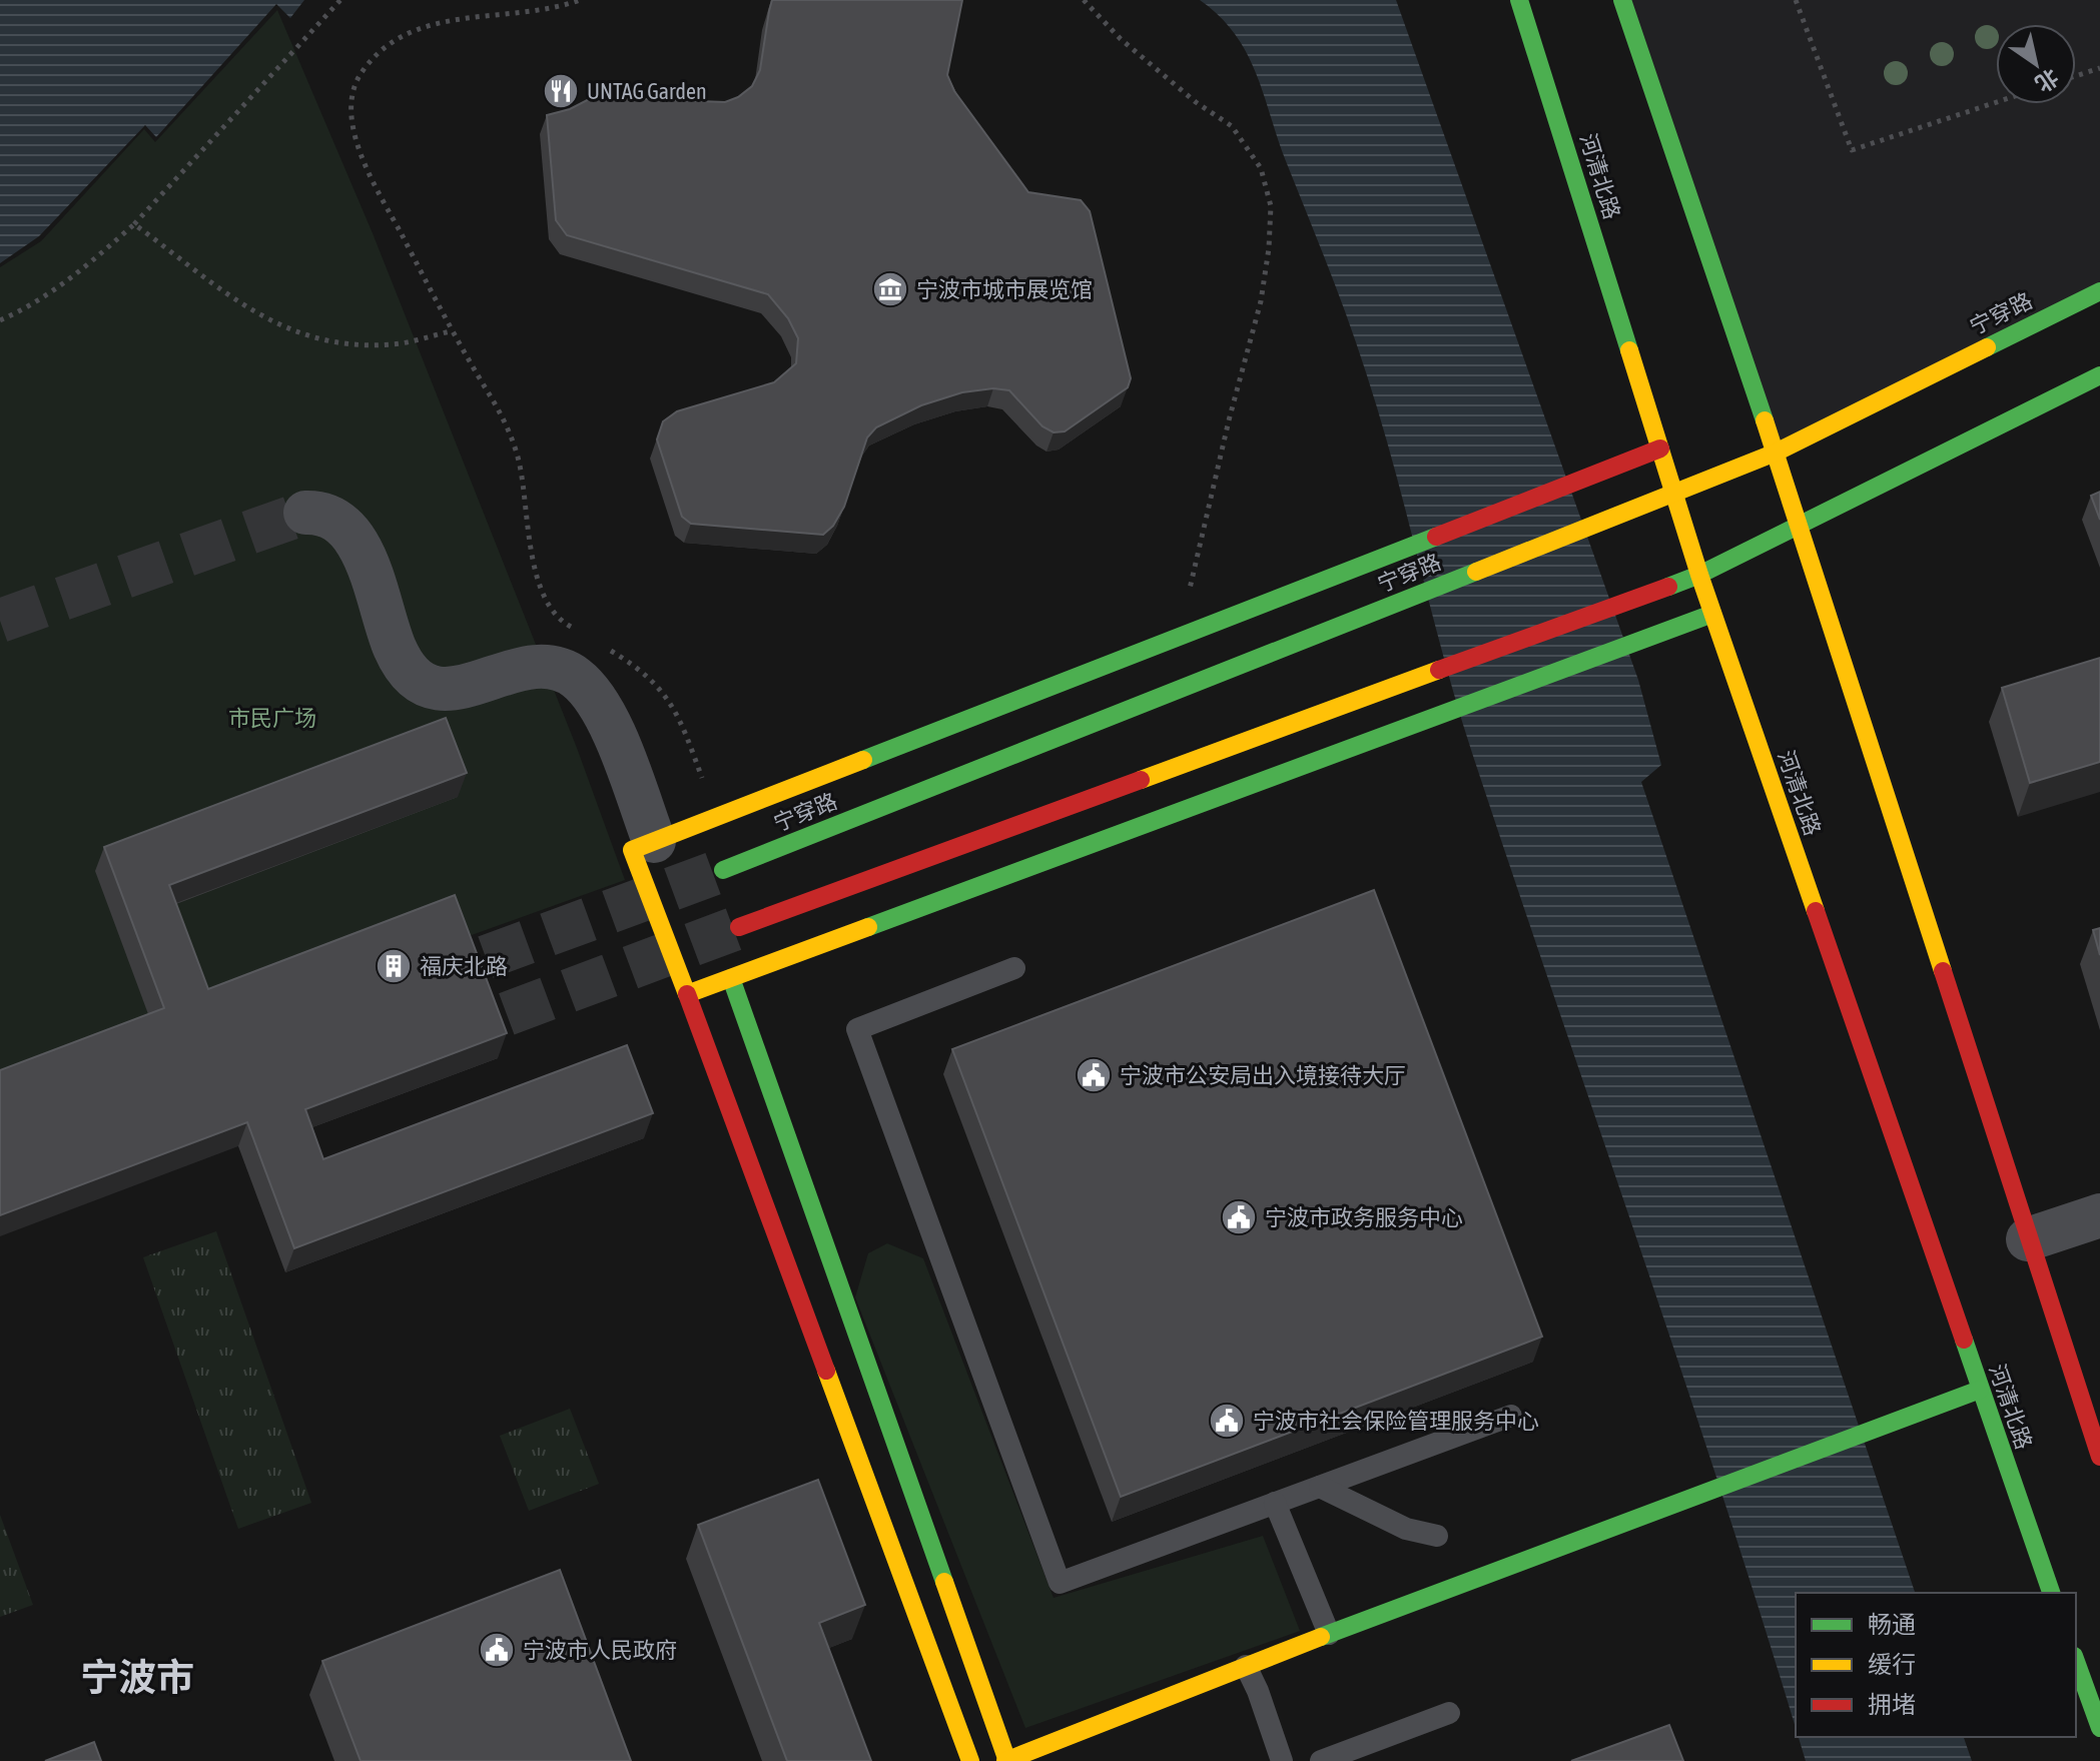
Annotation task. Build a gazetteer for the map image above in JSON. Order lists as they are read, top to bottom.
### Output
{
  "streets": {
    "main road": ["河清北路", "宁穿路"]
  },
  "crossings": [
    ["河清北路", "宁穿路"]
  ],
  "districts": ["宁波市"],
  "parks": ["市民广场"],
  "places": {
    "restaurant": ["UNTAG Garden"],
    "museum": ["宁波市城市展览馆"],
    "building": ["福庆北路"],
    "public building": [
      "宁波市公安局出入境接待大厅",
      "宁波市政务服务中心",
      "宁波市社会保险管理服务中心",
      "宁波市人民政府"
    ]
  },
  "legend": ["畅通", "缓行", "拥堵"],
  "north": "bottom right"
}
